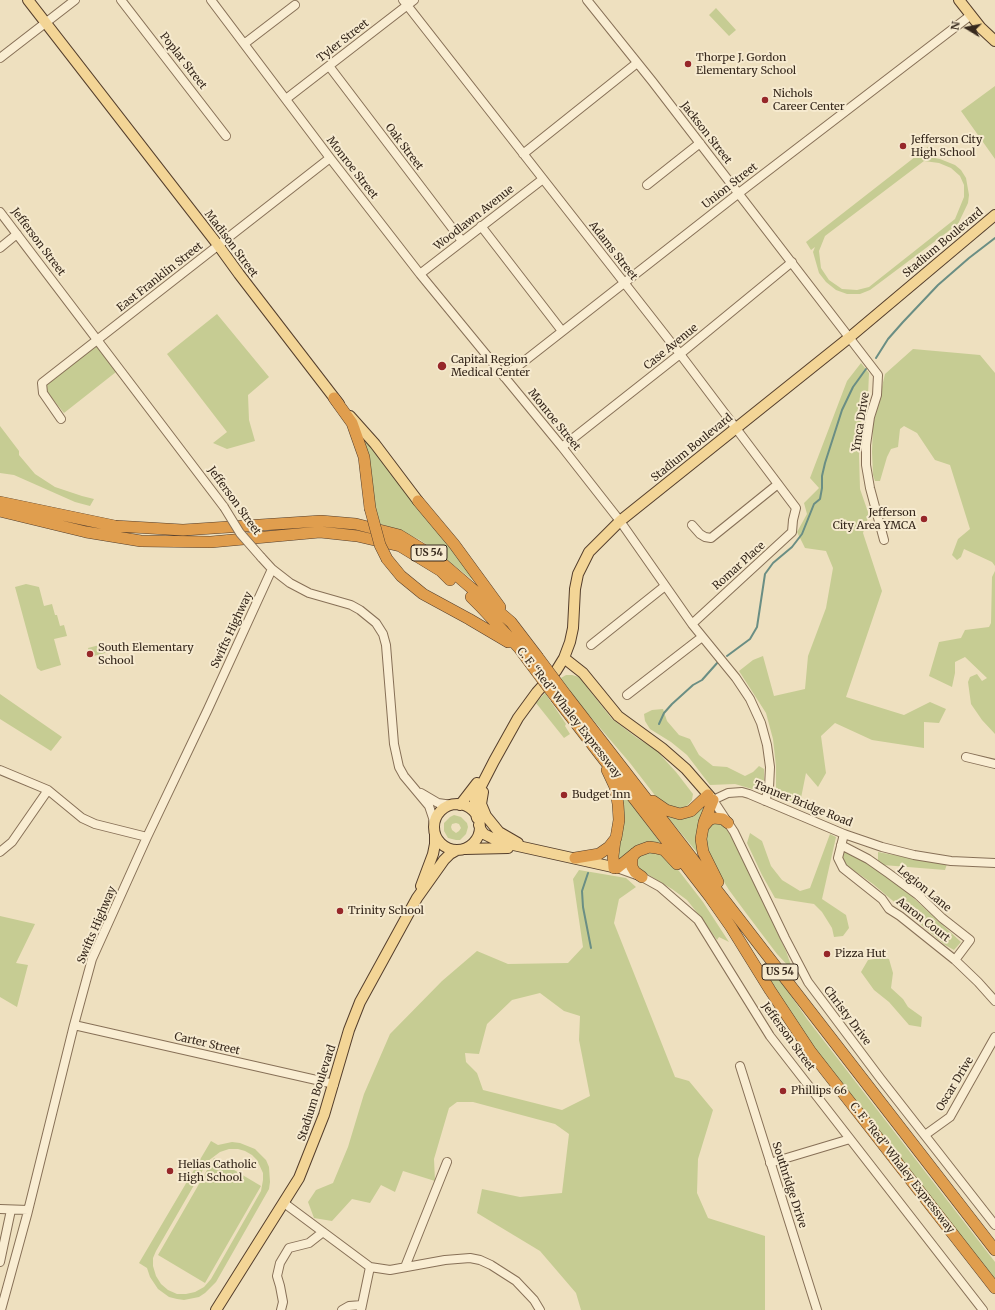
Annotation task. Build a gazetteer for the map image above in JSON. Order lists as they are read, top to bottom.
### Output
{
  "streets": {
    "highway": ["US 54", "C. F. “Red” Whaley Expressway"],
    "main road": ["Jefferson Street", "Stadium Boulevard", "Madison Street"],
    "street": [
      "Tyler Street",
      "Poplar Street",
      "Jackson Street",
      "Oak Street",
      "Monroe Street",
      "Union Street",
      "Woodlawn Avenue",
      "Adams Street",
      "East Franklin Street",
      "Case Avenue",
      "Ymca Drive",
      "Romar Place",
      "Swifts Highway",
      "Tanner Bridge Road",
      "Legion Lane",
      "Aaron Court",
      "Christy Drive",
      "Carter Street",
      "Oscar Drive",
      "Southridge Drive"
    ]
  },
  "crossings": [
    ["Tyler Street", "Oak Street"],
    ["Tyler Street", "Monroe Street"],
    ["Tyler Street", "Adams Street"],
    ["Jackson Street", "Union Street"],
    ["Jackson Street", "Stadium Boulevard"],
    ["Jackson Street", "Case Avenue"],
    ["Jackson Street", "Ymca Drive"],
    ["Oak Street", "Woodlawn Avenue"],
    ["Monroe Street", "Union Street"],
    ["Monroe Street", "Woodlawn Avenue"],
    ["Monroe Street", "Stadium Boulevard"],
    ["Monroe Street", "East Franklin Street"],
    ["Monroe Street", "Case Avenue"],
    ["Monroe Street", "Romar Place"],
    ["Monroe Street", "Tanner Bridge Road"],
    ["Union Street", "Adams Street"],
    ["Woodlawn Avenue", "Adams Street"],
    ["Jefferson Street", "East Franklin Street"],
    ["Jefferson Street", "Swifts Highway"],
    ["Stadium Boulevard", "Adams Street"],
    ["Stadium Boulevard", "Ymca Drive"],
    ["Stadium Boulevard", "Carter Street"],
    ["Madison Street", "East Franklin Street"],
    ["Adams Street", "Case Avenue"],
    ["Adams Street", "Romar Place"],
    ["Swifts Highway", "Carter Street"],
    ["Tanner Bridge Road", "Aaron Court"],
    ["Tanner Bridge Road", "Christy Drive"],
    ["Legion Lane", "Aaron Court"],
    ["Christy Drive", "Oscar Drive"]
  ],
  "places": [
    "Thorpe J. Gordon Elementary School",
    "Nichols Career Center",
    "Jefferson City High School",
    "Capital Region Medical Center",
    "Jefferson City Area YMCA",
    "South Elementary School",
    "Budget Inn",
    "Trinity School",
    "Pizza Hut",
    "Phillips 66",
    "Helias Catholic High School"
  ],
  "north": "left"
}
